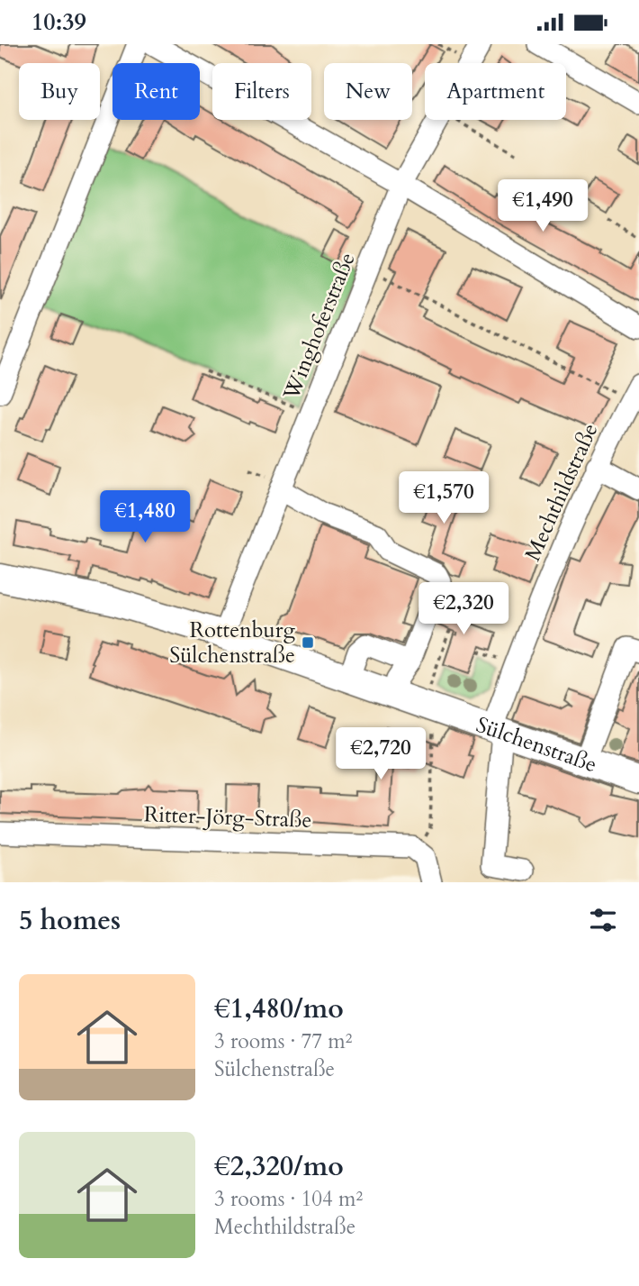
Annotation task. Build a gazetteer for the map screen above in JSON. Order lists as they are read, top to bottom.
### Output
{
  "streets": {
    "main road": ["Sülchenstraße"],
    "street": ["Winghoferstraße", "Mechthildstraße", "Ritter-Jörg-Straße"]
  },
  "crossings": [
    ["Winghoferstraße", "Sülchenstraße"],
    ["Mechthildstraße", "Sülchenstraße"]
  ],
  "places": {
    "transit": ["Rottenburg Sülchenstraße"]
  },
  "page": {
    "status": "10:39",
    "chip": [
      "Buy",
      "Rent",
      "Filters",
      "New",
      "Apartment"
    ],
    "price": [
      "€1,490",
      "€1,570",
      "€1,480",
      "€2,320",
      "€2,720"
    ],
    "heading": "5 homes",
    "list": [
      {
        "name": "€1,480/mo",
        "note": "3 rooms · 77 m² · Sülchenstraße"
      },
      {
        "name": "€2,320/mo",
        "note": "3 rooms · 104 m² · Mechthildstraße"
      }
    ]
  }
}
